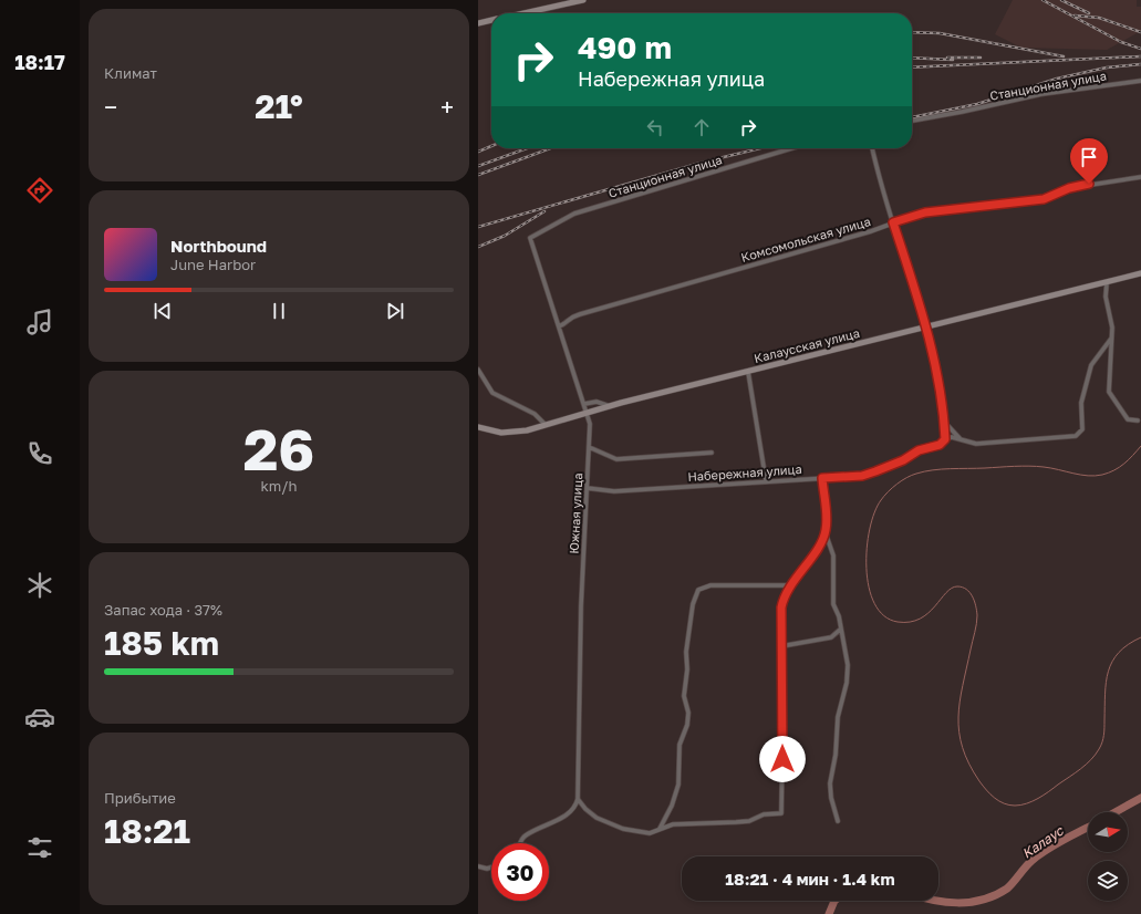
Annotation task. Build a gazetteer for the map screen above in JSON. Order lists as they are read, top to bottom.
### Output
{
  "streets": {
    "street": [
      "Станционная улица",
      "Комсомольская улица",
      "Калаусская улица",
      "Набережная улица",
      "Южная улица"
    ]
  },
  "crossings": [
    ["Станционная улица", "Южная улица"],
    ["Комсомольская улица", "Южная улица"],
    ["Калаусская улица", "Южная улица"],
    ["Набережная улица", "Южная улица"]
  ],
  "water": ["Калаус"],
  "north": "right",
  "page": {
    "tabs": "18:17",
    "tile": [
      "Климат",
      ["26", "km/h"],
      ["Запас хода · 37%", "185 km"],
      ["Прибытие", "18:21"]
    ],
    "turn": ["490 m", "Набережная улица"],
    "heat": ["−", "21°", "+"],
    "song": ["Northbound", "June Harbor"],
    "limit": "30",
    "trip": "18:21 · 4 мин · 1.4 km"
  }
}
